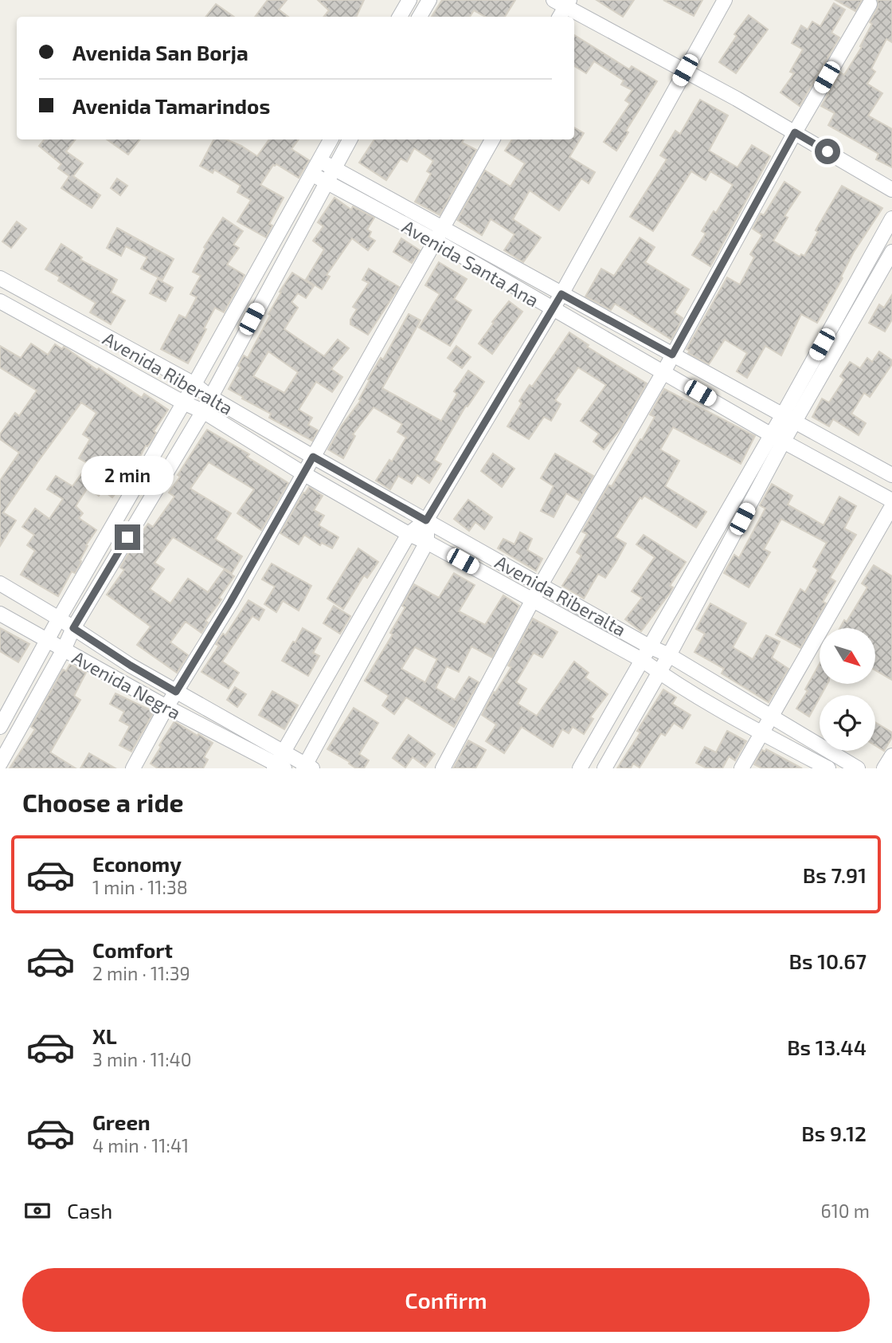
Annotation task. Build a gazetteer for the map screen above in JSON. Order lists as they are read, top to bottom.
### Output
{
  "streets": {
    "street": ["Avenida Santa Ana", "Avenida Riberalta", "Avenida Negra"]
  },
  "north": "bottom right",
  "page": {
    "banner": ["Avenida San Borja", "Avenida Tamarindos"],
    "bubble": "2 min",
    "heading": "Choose a ride",
    "list": [
      {
        "name": "Economy",
        "note": "1 min · 11:38",
        "value": "Bs 7.91"
      },
      {
        "name": "Comfort",
        "note": "2 min · 11:39",
        "value": "Bs 10.67"
      },
      {
        "name": "XL",
        "note": "3 min · 11:40",
        "value": "Bs 13.44"
      },
      {
        "name": "Green",
        "note": "4 min · 11:41",
        "value": "Bs 9.12"
      }
    ],
    "pay": ["Cash", "610 m"],
    "buttons": "Confirm"
  }
}
